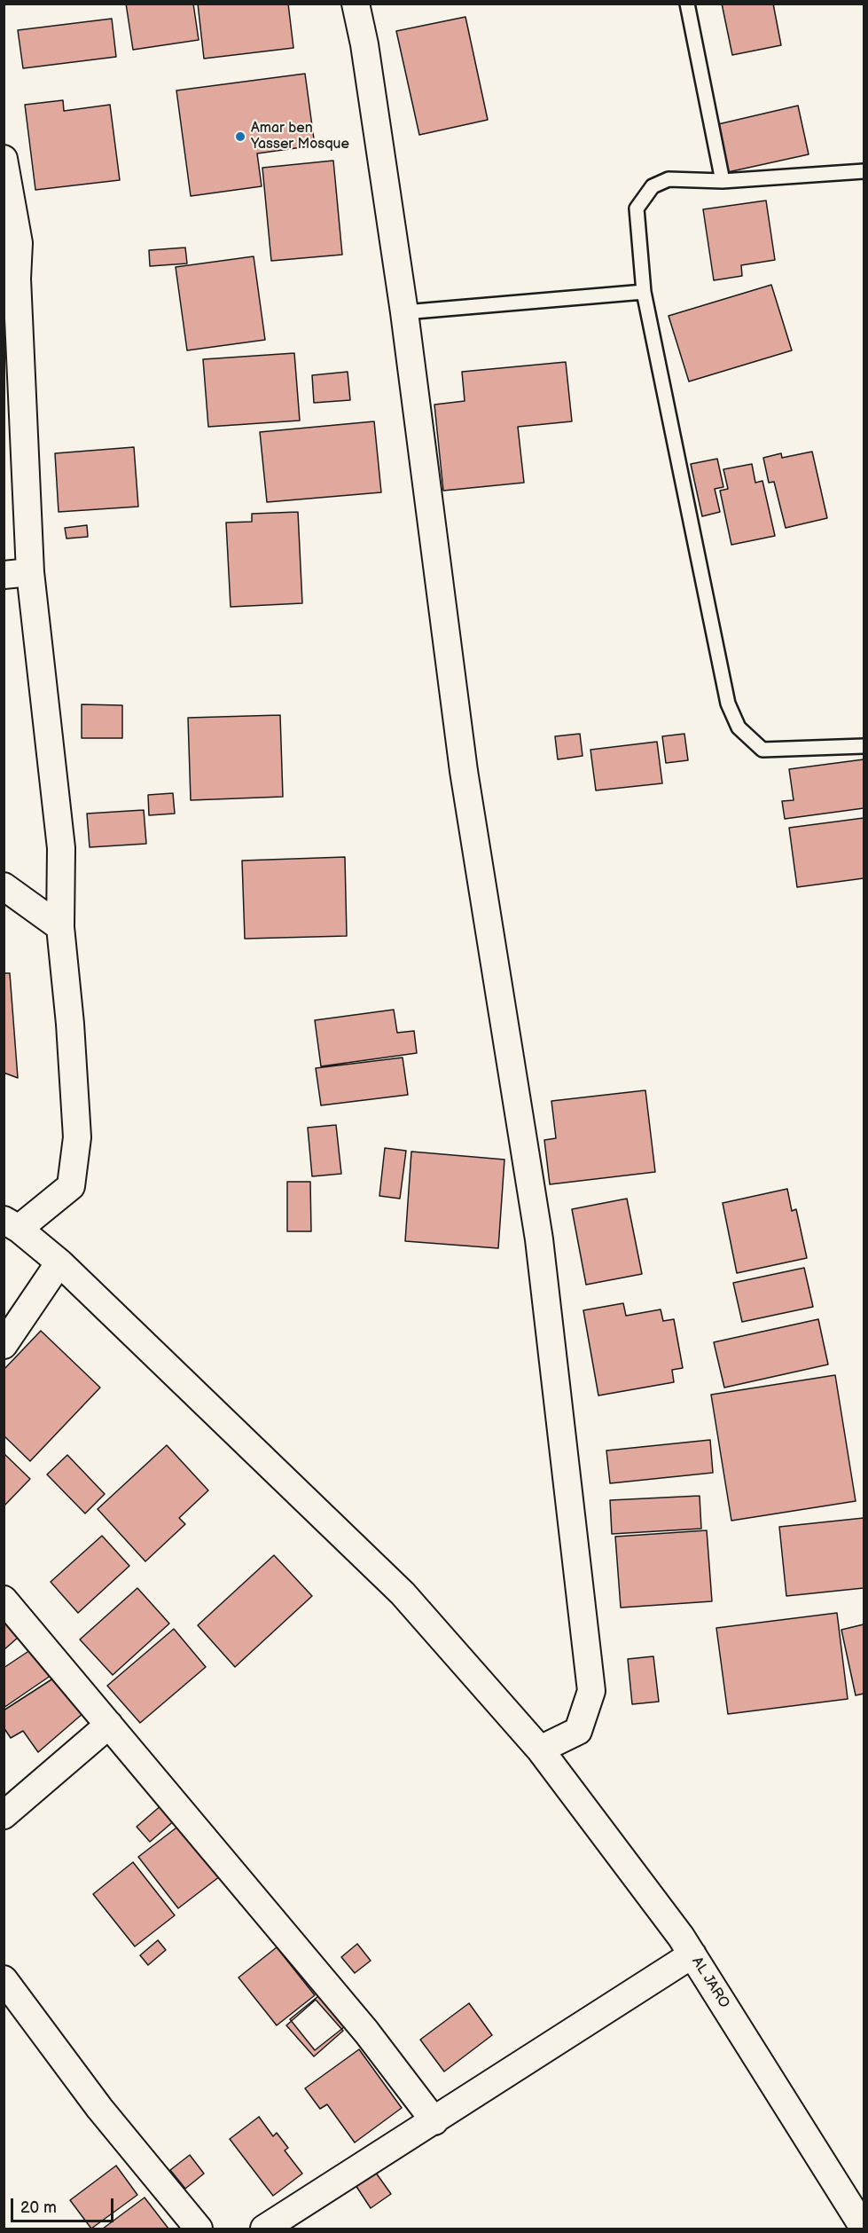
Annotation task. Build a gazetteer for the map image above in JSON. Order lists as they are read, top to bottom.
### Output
{
  "streets": {
    "street": ["AL JARO"]
  },
  "places": ["Amar ben Yasser Mosque"],
  "scale_bar": "20 m"
}
